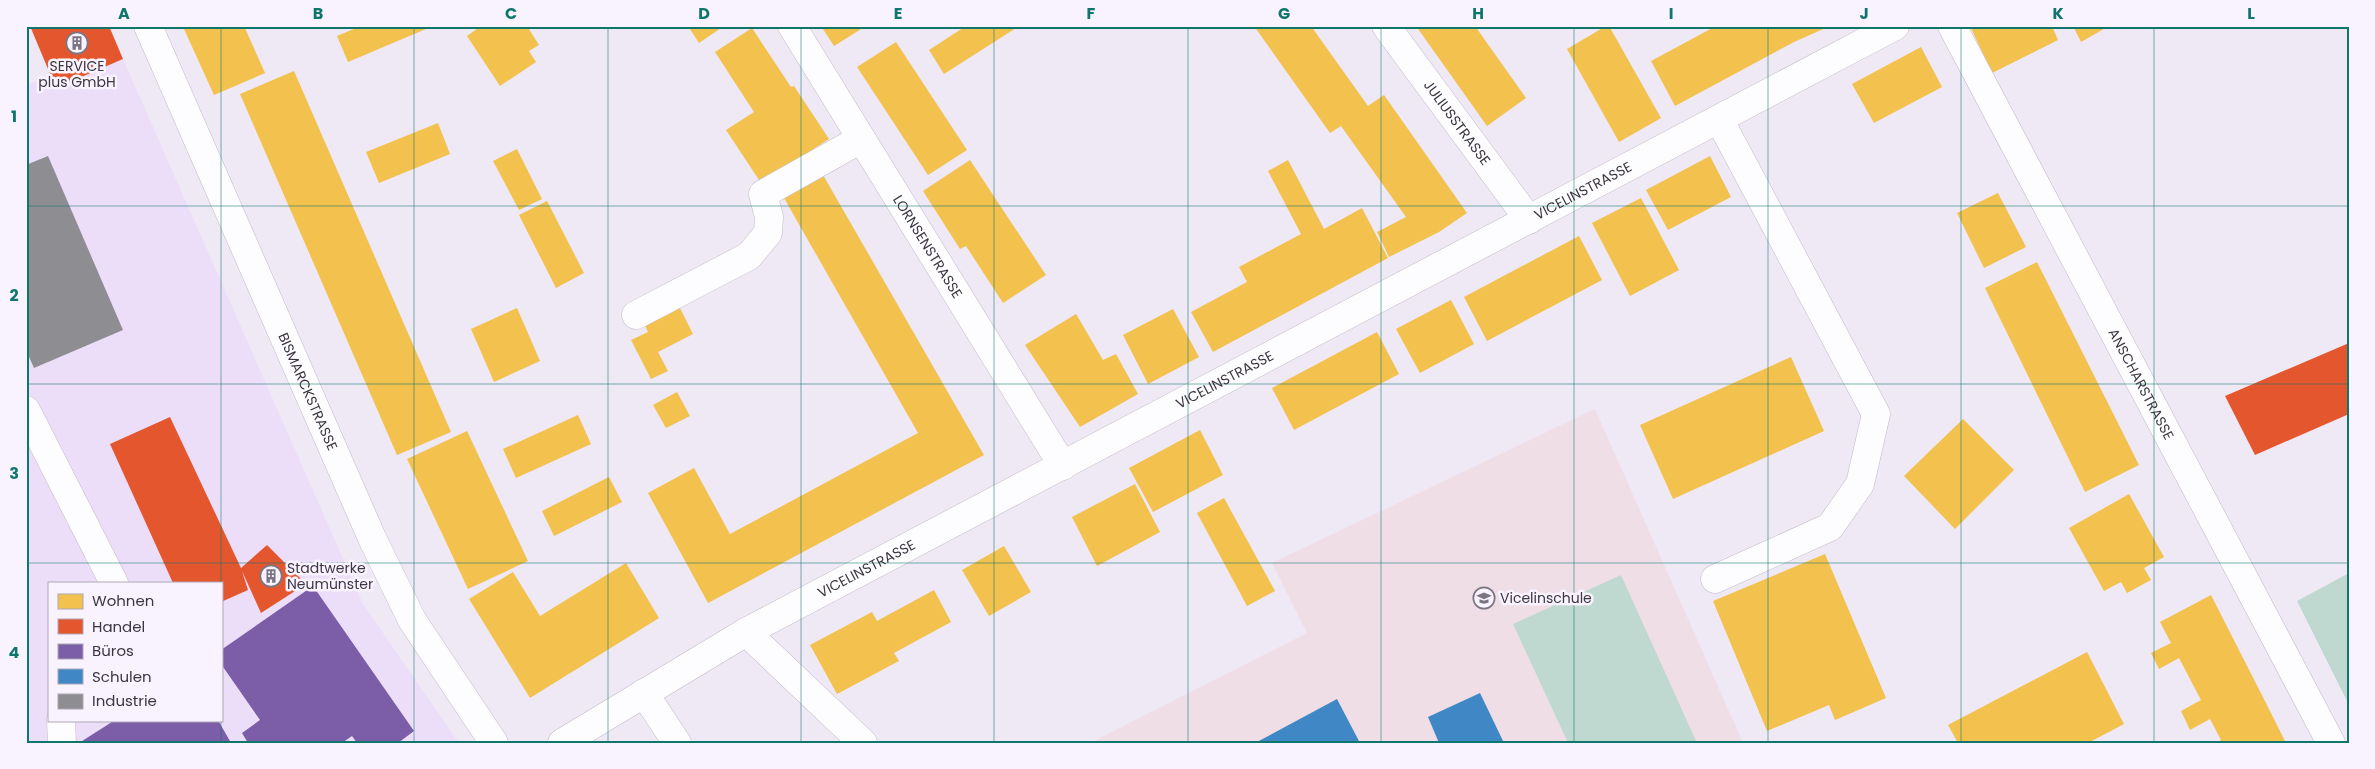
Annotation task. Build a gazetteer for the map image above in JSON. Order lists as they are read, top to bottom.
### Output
{
  "streets": {
    "street": [
      "JULIUSSTRASSE",
      "VICELINSTRASSE",
      "LORNSENSTRASSE",
      "ANSCHARSTRASSE",
      "BISMARCKSTRASSE"
    ]
  },
  "crossings": [
    ["JULIUSSTRASSE", "VICELINSTRASSE"],
    ["VICELINSTRASSE", "LORNSENSTRASSE"]
  ],
  "places": {
    "building": ["SERVICE plus GmbH", "Stadtwerke Neumünster"],
    "school or university": ["Vicelinschule"]
  },
  "legend": [
    "Wohnen",
    "Handel",
    "Büros",
    "Schulen",
    "Industrie"
  ],
  "grid": {
    "columns": [
      "A",
      "B",
      "C",
      "D",
      "E",
      "F",
      "G",
      "H",
      "I",
      "J",
      "K",
      "L"
    ],
    "rows": [
      "1",
      "2",
      "3",
      "4"
    ]
  }
}
